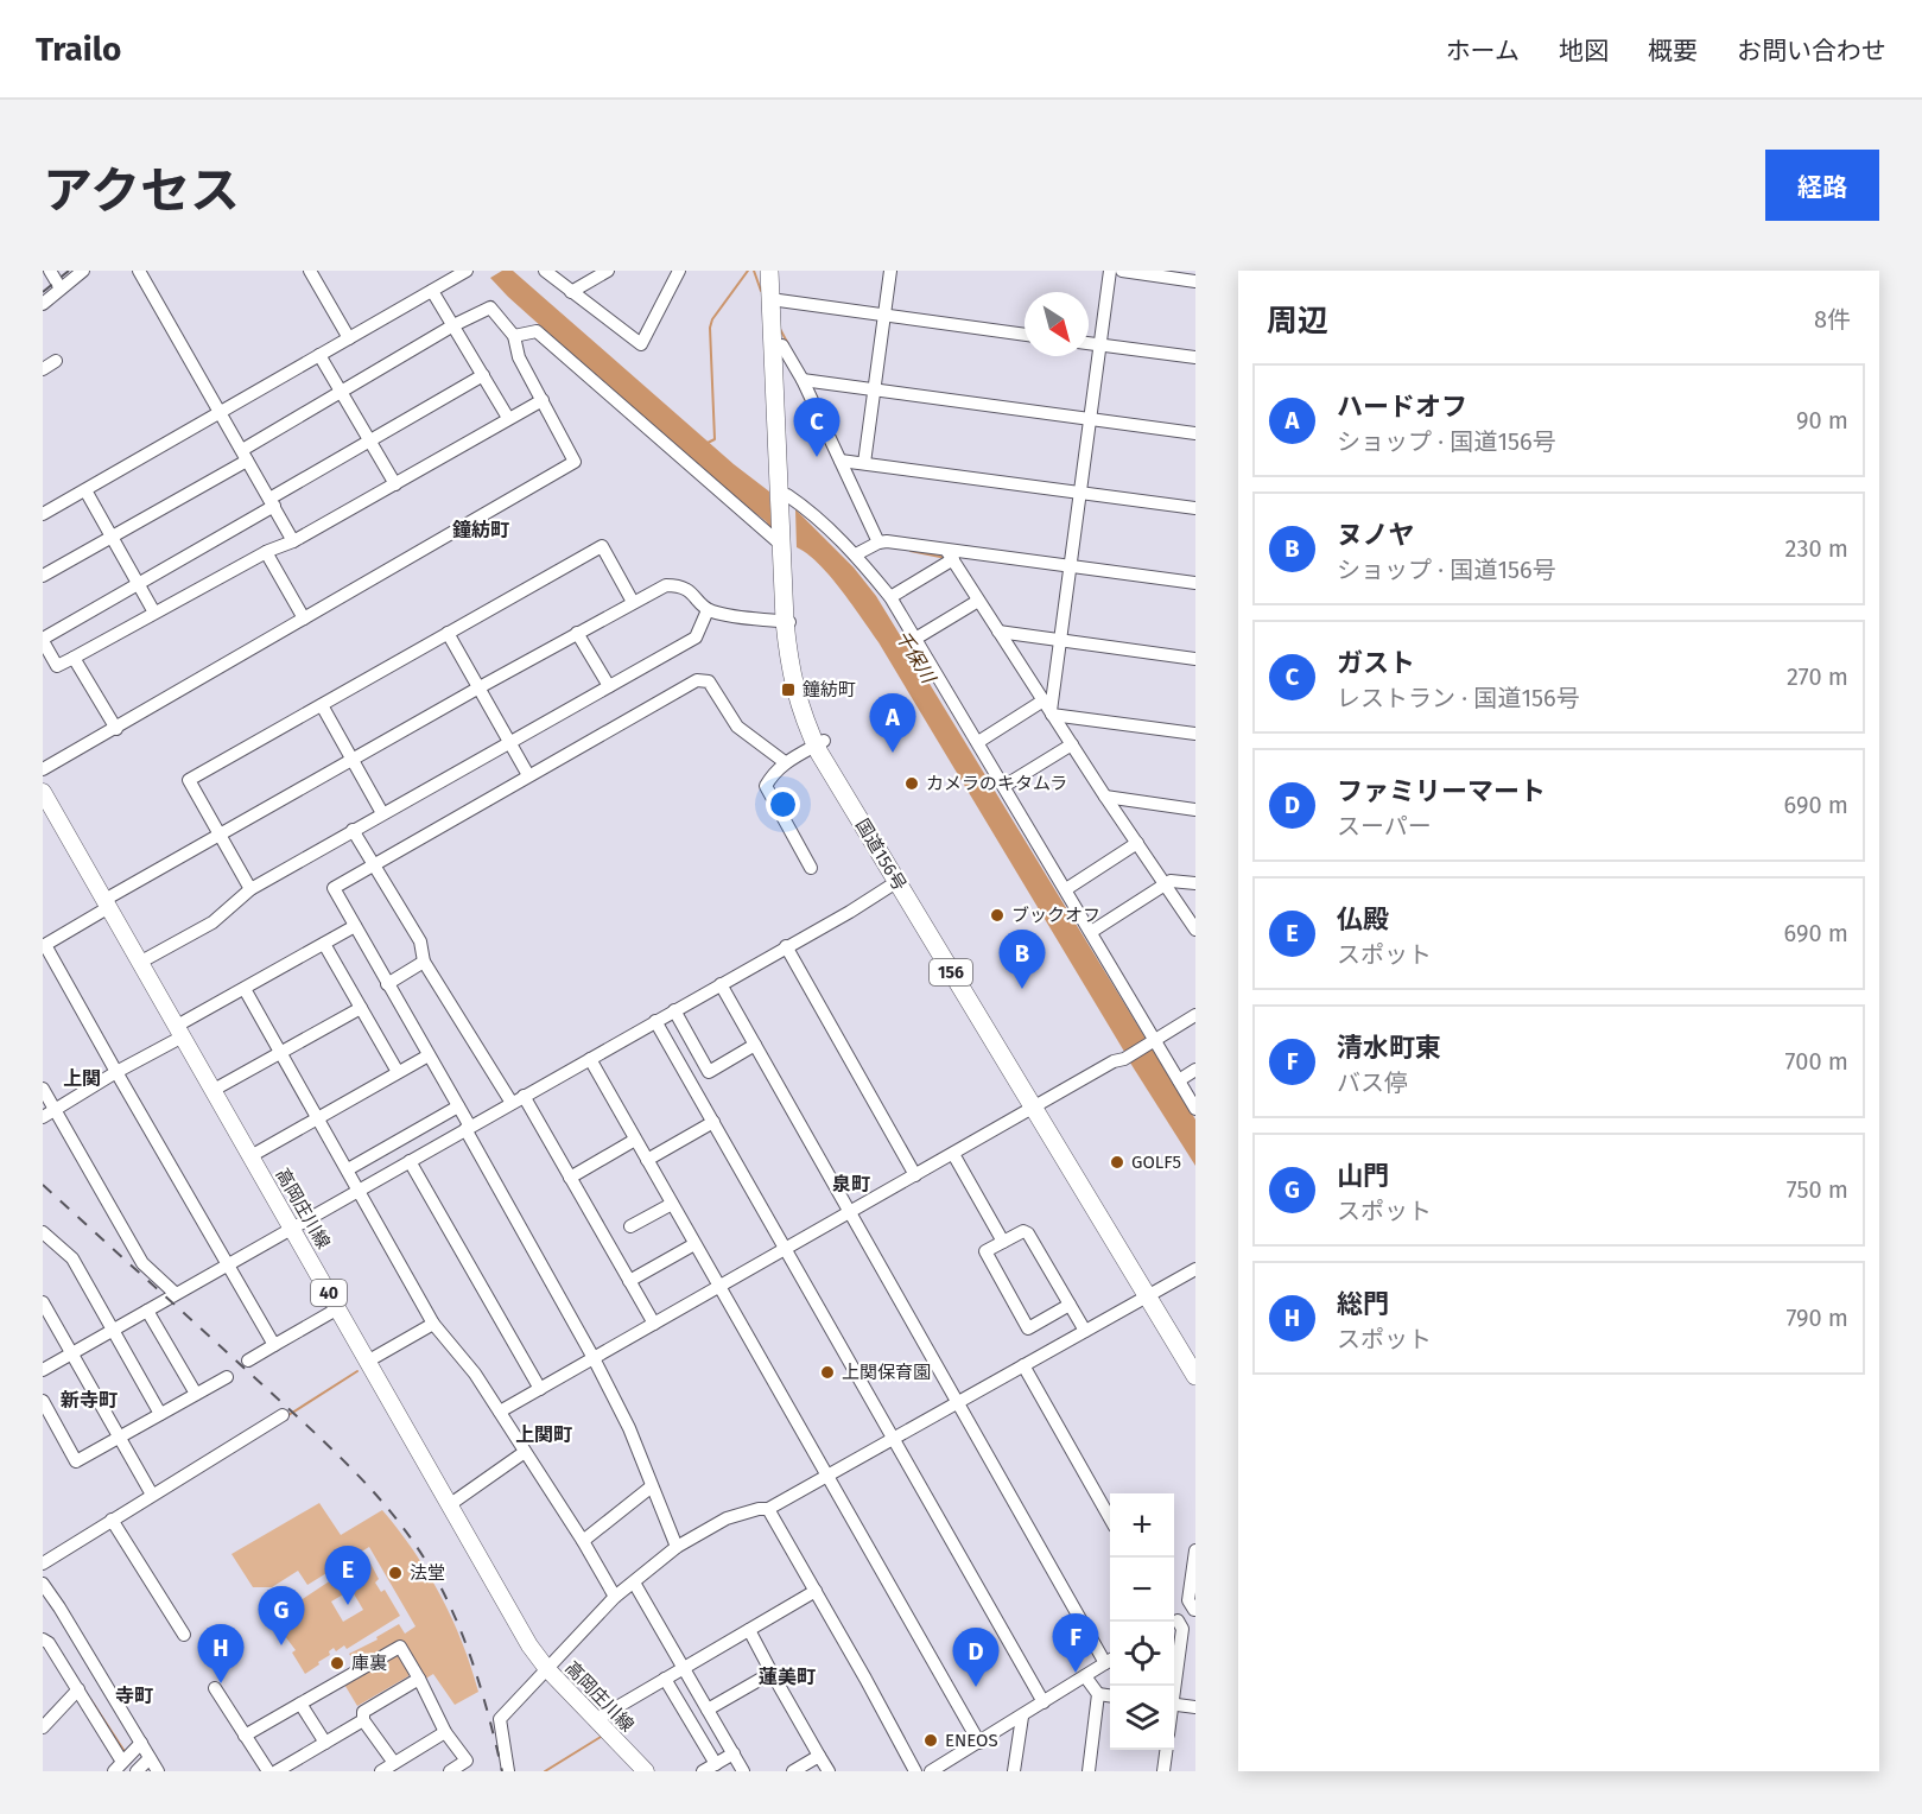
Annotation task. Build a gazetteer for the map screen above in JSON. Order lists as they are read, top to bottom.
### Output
{
  "streets": {
    "highway": ["国道156号", "156"],
    "main road": ["高岡庄川線", "40"]
  },
  "districts": [
    "鐘紡町",
    "上関",
    "泉町",
    "新寺町",
    "上関町",
    "蓮美町",
    "寺町"
  ],
  "water": ["千保川"],
  "places": {
    "transit": ["鐘紡町"],
    "other": [
      "カメラのキタムラ",
      "ブックオフ",
      "GOLF5",
      "上関保育園",
      "法堂",
      "庫裏",
      "ENEOS"
    ]
  },
  "north": "bottom right",
  "page": {
    "header": "Trailo",
    "nav": [
      "ホーム",
      "地図",
      "概要",
      "お問い合わせ"
    ],
    "title": "アクセス",
    "buttons": "経路",
    "heading": ["周辺", "8件"],
    "list": [
      {
        "mark": "A",
        "name": "ハードオフ",
        "note": "ショップ · 国道156号",
        "value": "90 m"
      },
      {
        "mark": "B",
        "name": "ヌノヤ",
        "note": "ショップ · 国道156号",
        "value": "230 m"
      },
      {
        "mark": "C",
        "name": "ガスト",
        "note": "レストラン · 国道156号",
        "value": "270 m"
      },
      {
        "mark": "D",
        "name": "ファミリーマート",
        "note": "スーパー",
        "value": "690 m"
      },
      {
        "mark": "E",
        "name": "仏殿",
        "note": "スポット",
        "value": "690 m"
      },
      {
        "mark": "F",
        "name": "清水町東",
        "note": "バス停",
        "value": "700 m"
      },
      {
        "mark": "G",
        "name": "山門",
        "note": "スポット",
        "value": "750 m"
      },
      {
        "mark": "H",
        "name": "総門",
        "note": "スポット",
        "value": "790 m"
      }
    ],
    "pins": [
      "C",
      "A",
      "B",
      "E",
      "G",
      "F",
      "H",
      "D"
    ],
    "map_buttons": ["+", "−"]
  }
}
